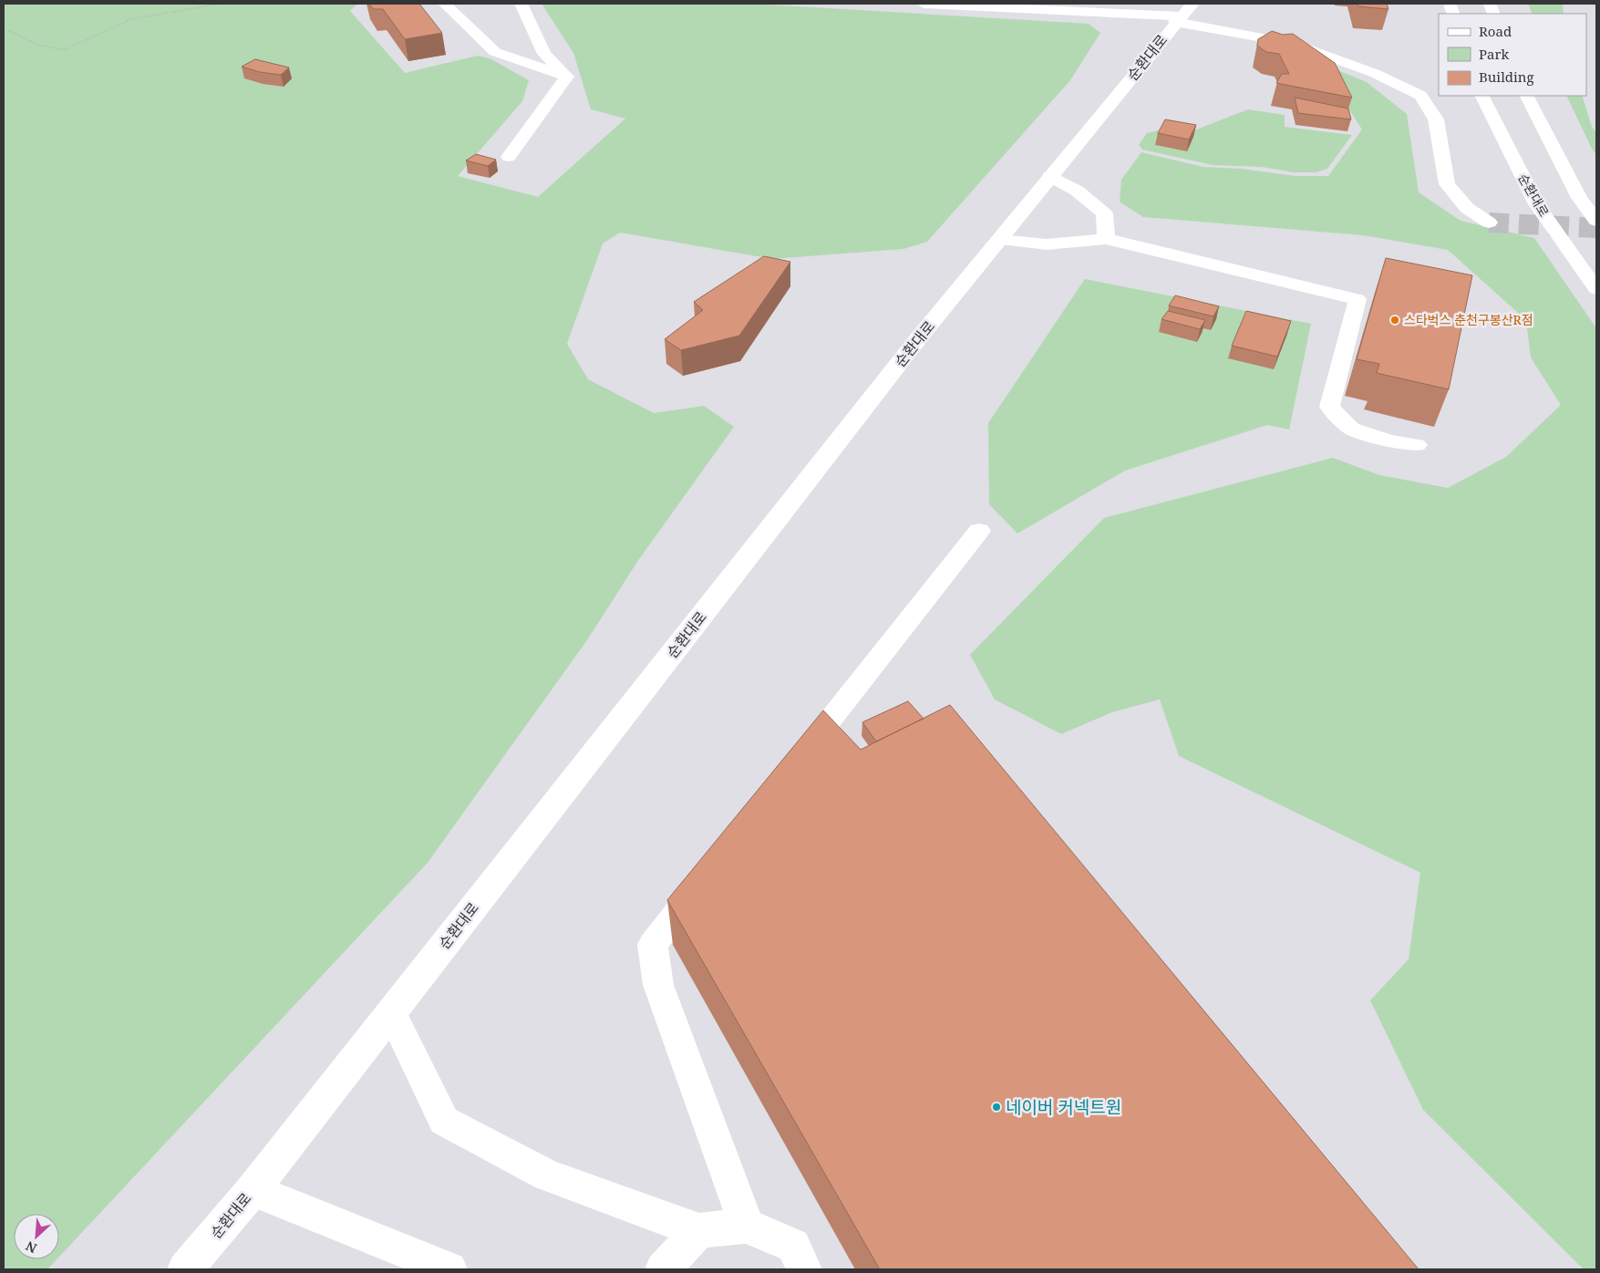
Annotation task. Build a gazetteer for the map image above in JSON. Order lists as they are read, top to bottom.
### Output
{
  "streets": {
    "main road": ["순환대로"]
  },
  "places": ["스타벅스 춘천구봉산R점", "네이버 커넥트원"],
  "legend": ["Road", "Park", "Building"],
  "north": "bottom left"
}
